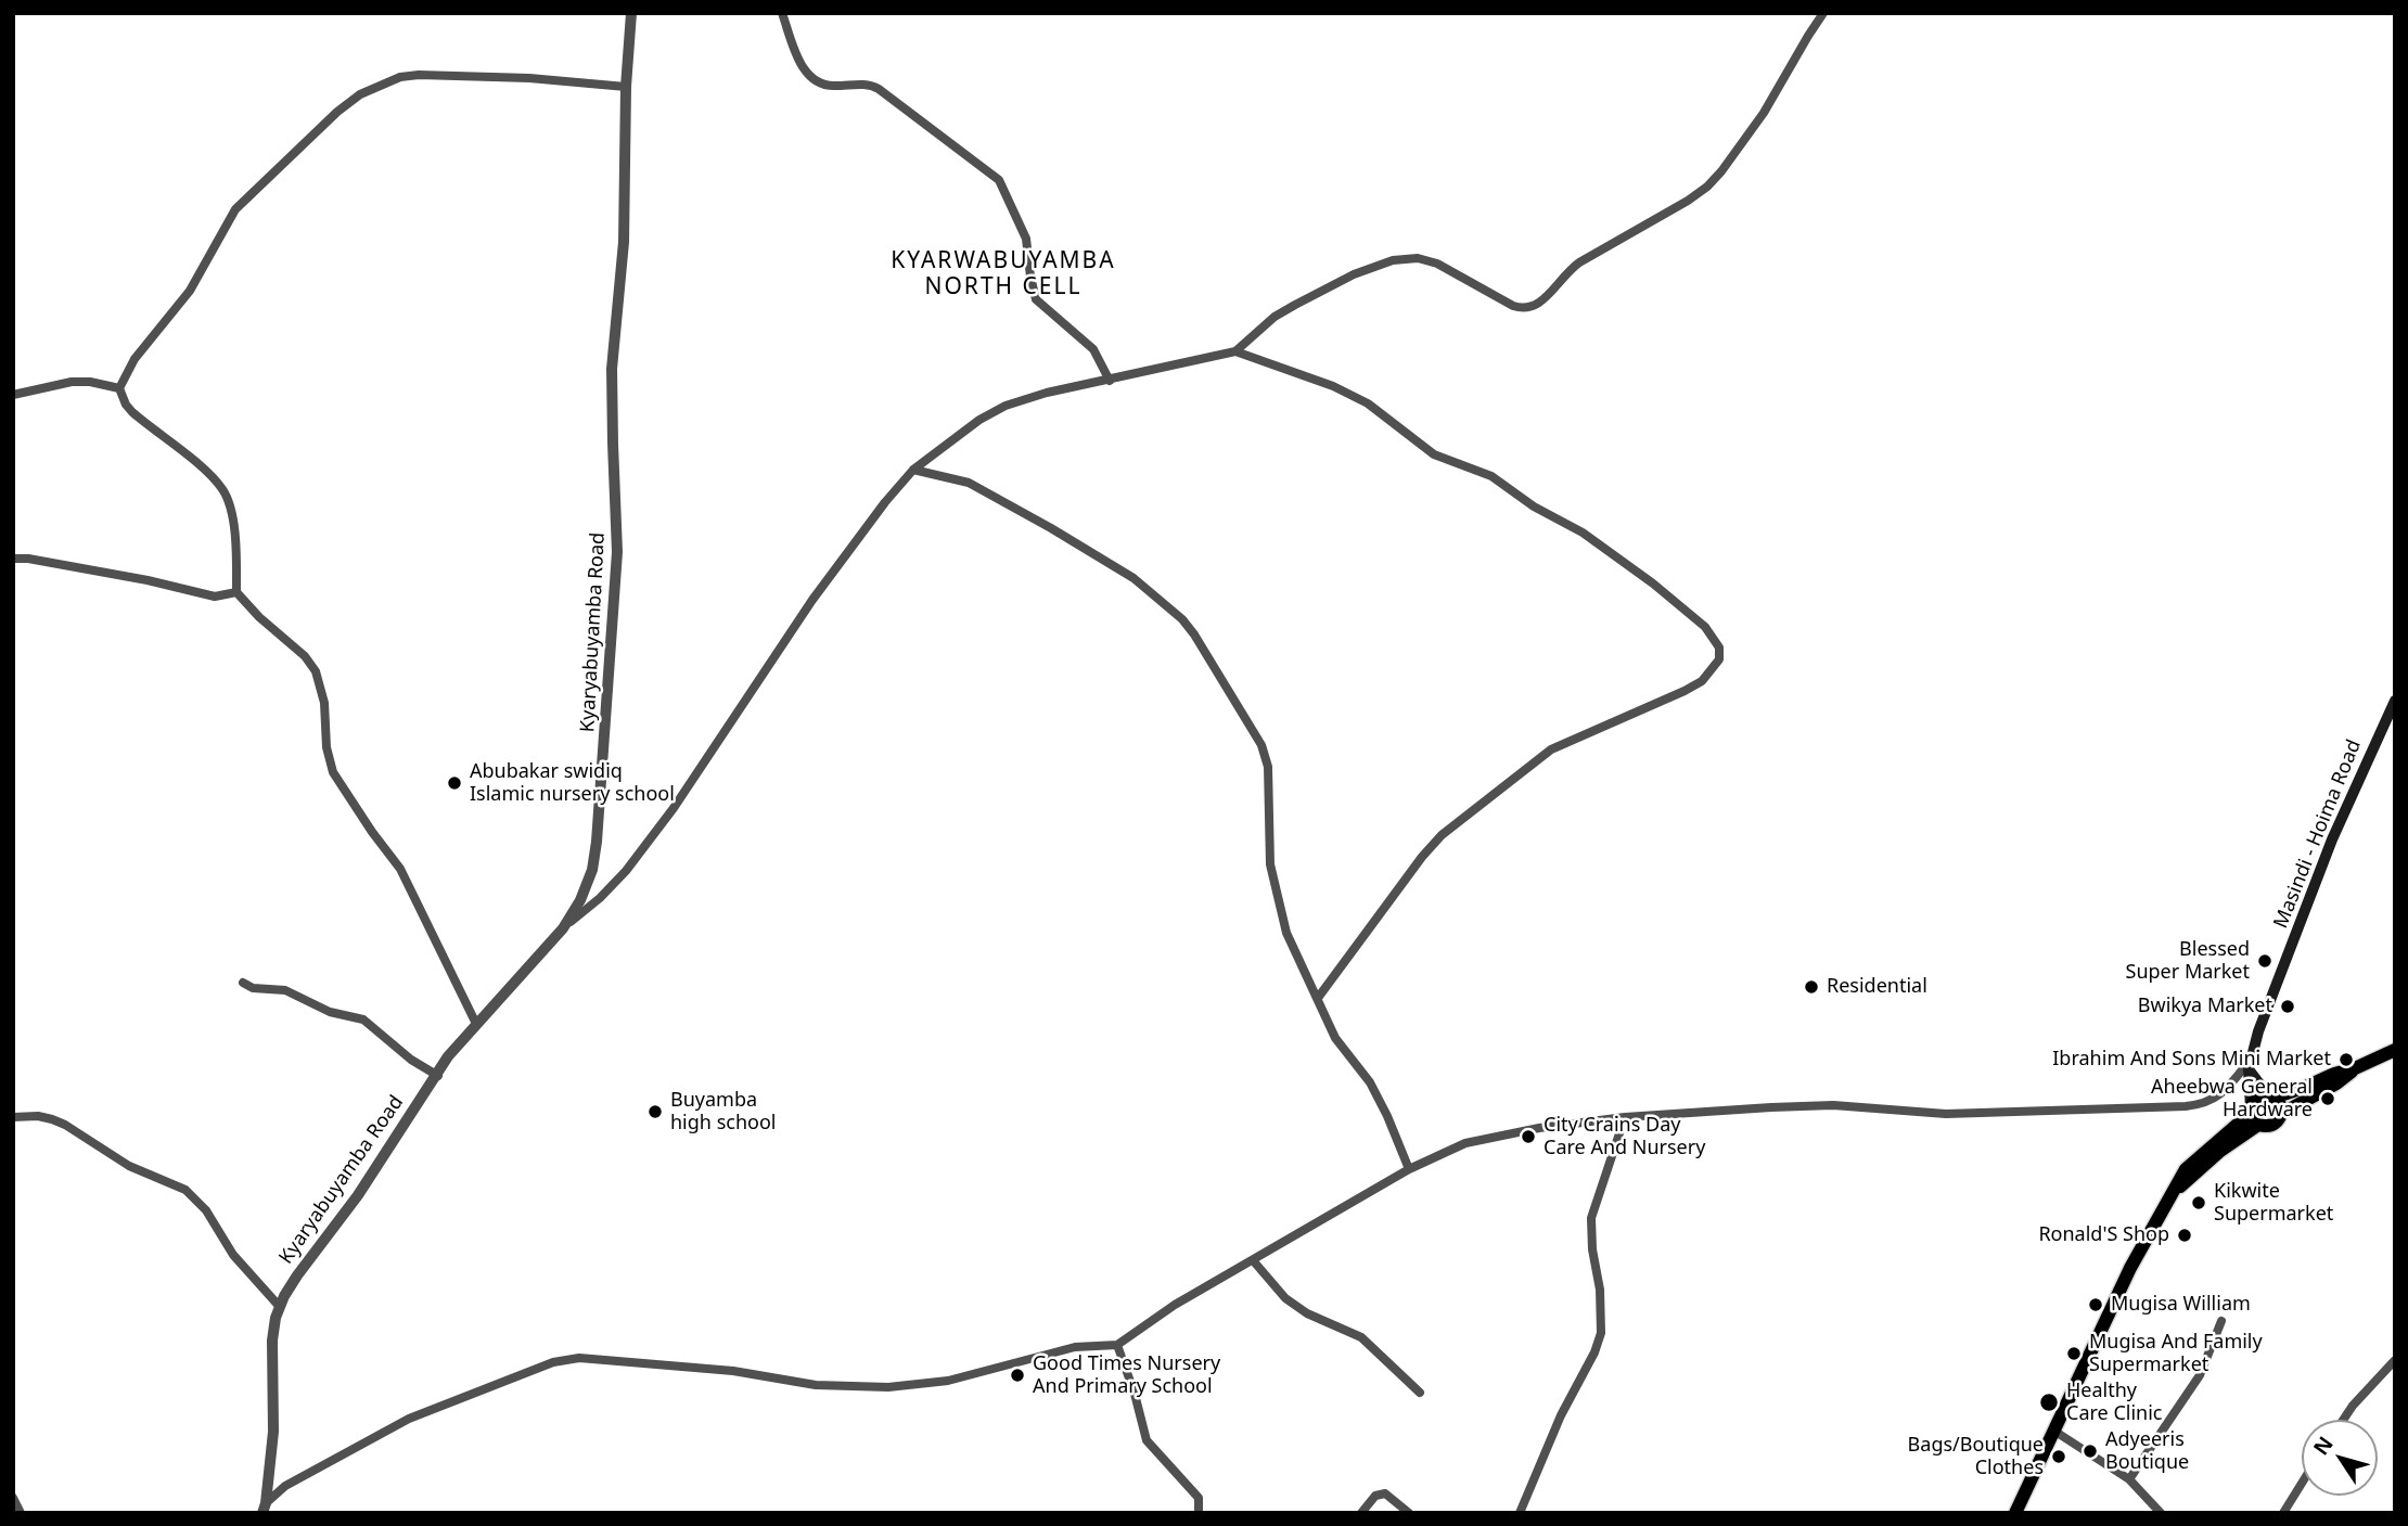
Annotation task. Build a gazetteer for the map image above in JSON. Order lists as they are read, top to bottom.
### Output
{
  "streets": {
    "main road": ["Masindi - Hoima Road"],
    "street": ["Kyaryabuyamba Road"]
  },
  "districts": ["KYARWABUYAMBA NORTH CELL"],
  "places": [
    "Abubakar swidiq Islamic nursery school",
    "Blessed Super Market",
    "Residential",
    "Bwikya Market",
    "Ibrahim And Sons Mini Market",
    "Aheebwa General Hardware",
    "Buyamba high school",
    "City Crains Day Care And Nursery",
    "Kikwite Supermarket",
    "Ronald'S Shop",
    "Mugisa William",
    "Mugisa And Family Supermarket",
    "Good Times Nursery And Primary School",
    "Healthy Care Clinic",
    "Adyeeris Boutique",
    "Bags/Boutique Clothes"
  ],
  "north": "top left"
}
